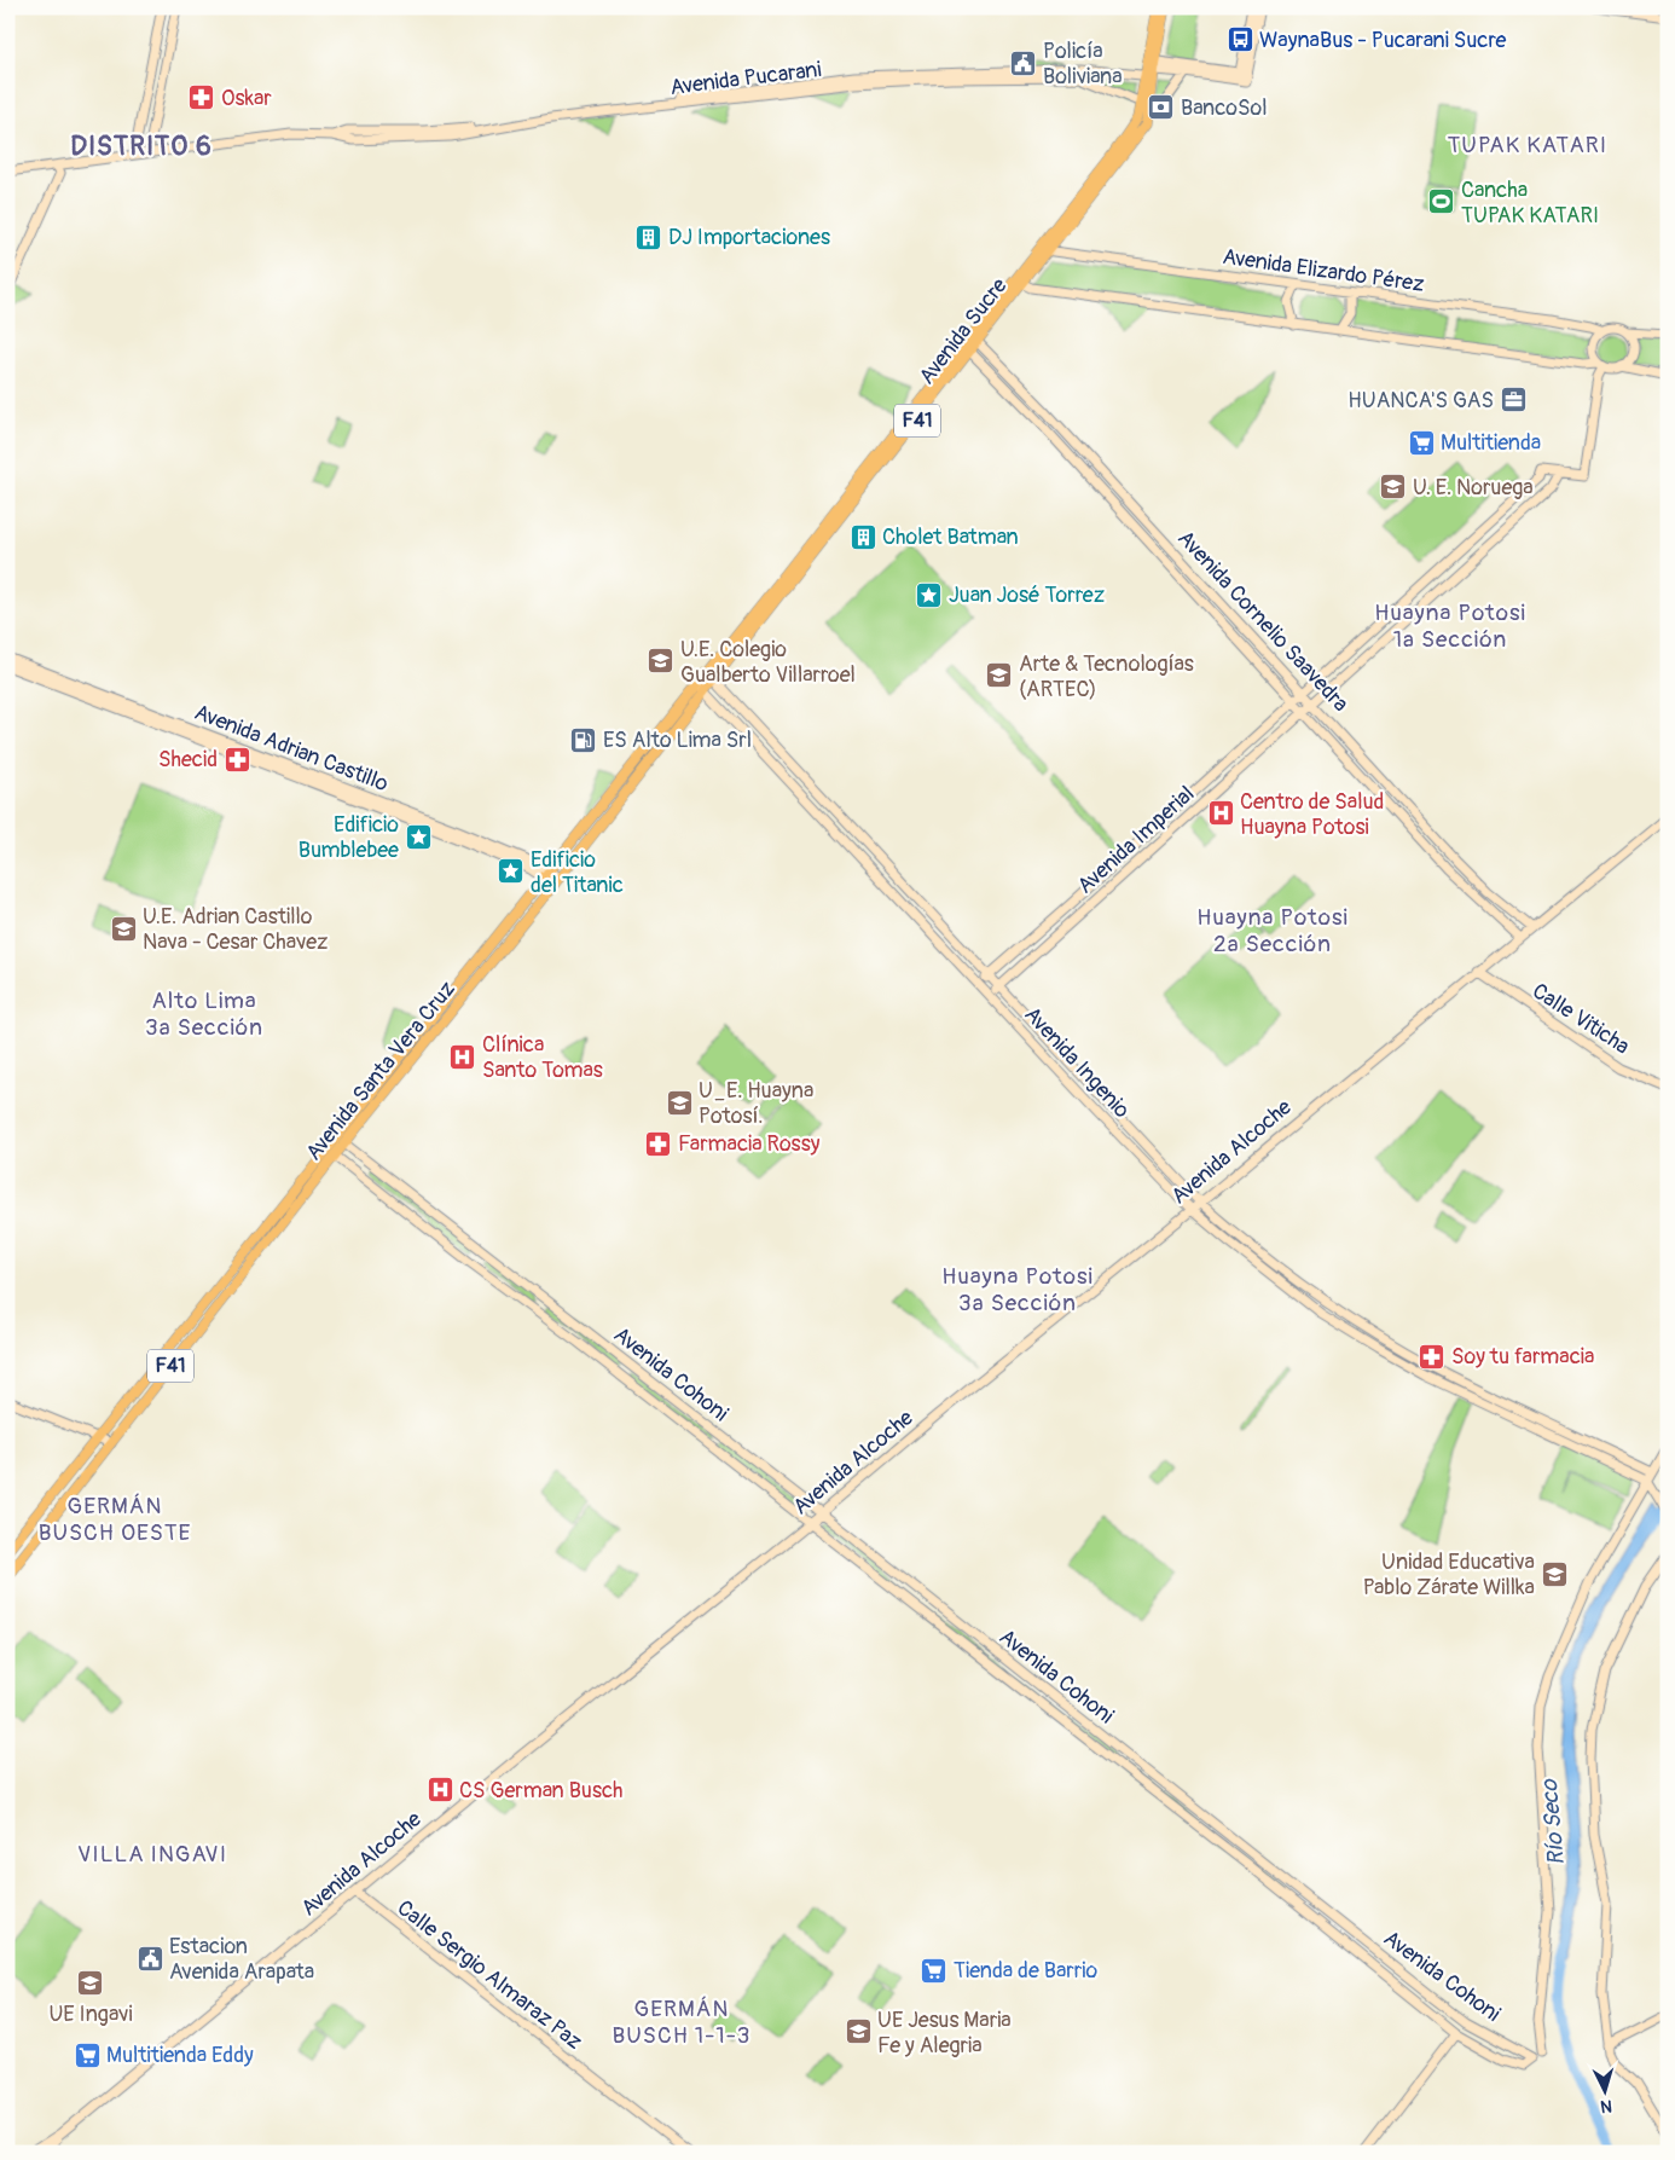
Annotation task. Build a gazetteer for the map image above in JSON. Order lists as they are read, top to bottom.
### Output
{
  "streets": {
    "main road": ["Avenida Sucre", "F41", "Avenida Santa Vera Cruz"],
    "street": [
      "Avenida Pucarani",
      "Avenida Elizardo Pérez",
      "Avenida Cornelio Saavedra",
      "Avenida Adrian Castillo",
      "Avenida Imperial",
      "Calle Viticha",
      "Avenida Ingenio",
      "Avenida Alcoche",
      "Avenida Cohoni",
      "Calle Sergio Almaraz Paz"
    ]
  },
  "crossings": [
    ["Avenida Pucarani", "Avenida Sucre"],
    ["Avenida Pucarani", "F41"],
    ["Avenida Elizardo Pérez", "Avenida Sucre"],
    ["Avenida Sucre", "F41"],
    ["Avenida Sucre", "Avenida Cornelio Saavedra"],
    ["Avenida Sucre", "Avenida Santa Vera Cruz"],
    ["Avenida Cornelio Saavedra", "Avenida Imperial"],
    ["Avenida Cornelio Saavedra", "Avenida Alcoche"],
    ["Avenida Adrian Castillo", "Avenida Santa Vera Cruz"],
    ["Avenida Imperial", "Avenida Ingenio"],
    ["Calle Viticha", "Avenida Alcoche"],
    ["Avenida Ingenio", "Avenida Santa Vera Cruz"],
    ["Avenida Ingenio", "Avenida Alcoche"],
    ["Avenida Santa Vera Cruz", "Avenida Cohoni"],
    ["Avenida Alcoche", "Avenida Cohoni"],
    ["Avenida Alcoche", "Calle Sergio Almaraz Paz"]
  ],
  "districts": [
    "TUPAK KATARI",
    "DISTRITO 6",
    "Huayna Potosi 1ª Sección",
    "Huayna Potosi 2ª Sección",
    "Alto Lima 3ª Sección",
    "Huayna Potosi 3ª Sección",
    "GERMÁN BUSCH OESTE",
    "VILLA INGAVI",
    "GERMÁN BUSCH 1-1-3"
  ],
  "water": ["Río Seco"],
  "places": {
    "bus stop": ["WaynaBus - Pucarani Sucre"],
    "public building": ["Policía Boliviana", "Estacion Avenida Arapata"],
    "pharmacy": [
      "Oskar",
      "Shecid",
      "Farmacia Rossy",
      "Soy tu farmacia"
    ],
    "bank": ["BancoSol"],
    "sports": ["Cancha TUPAK KATARI"],
    "building": ["DJ Importaciones", "Cholet Batman"],
    "office": ["HUANCA'S GAS"],
    "supermarket": ["Multitienda", "Tienda de Barrio", "Multitienda Eddy"],
    "school or university": [
      "U. E. Noruega",
      "U.E. Colegio Gualberto Villarroel",
      "Arte & Tecnologías (ARTEC)",
      "U.E. Adrian Castillo Nava - Cesar Chavez",
      "U_E. Huayna Potosí.",
      "Unidad Educativa Pablo Zárate Willka",
      "UE Ingavi",
      "UE Jesus Maria Fe y Alegria"
    ],
    "place": ["Juan José Torrez", "Edificio Bumblebee", "Edificio del Titanic"],
    "fuel station": ["ES Alto Lima Srl"],
    "hospital": ["Centro de Salud Huayna Potosi", "Clínica Santo Tomas", "CS German Busch"]
  },
  "north": "bottom"
}
